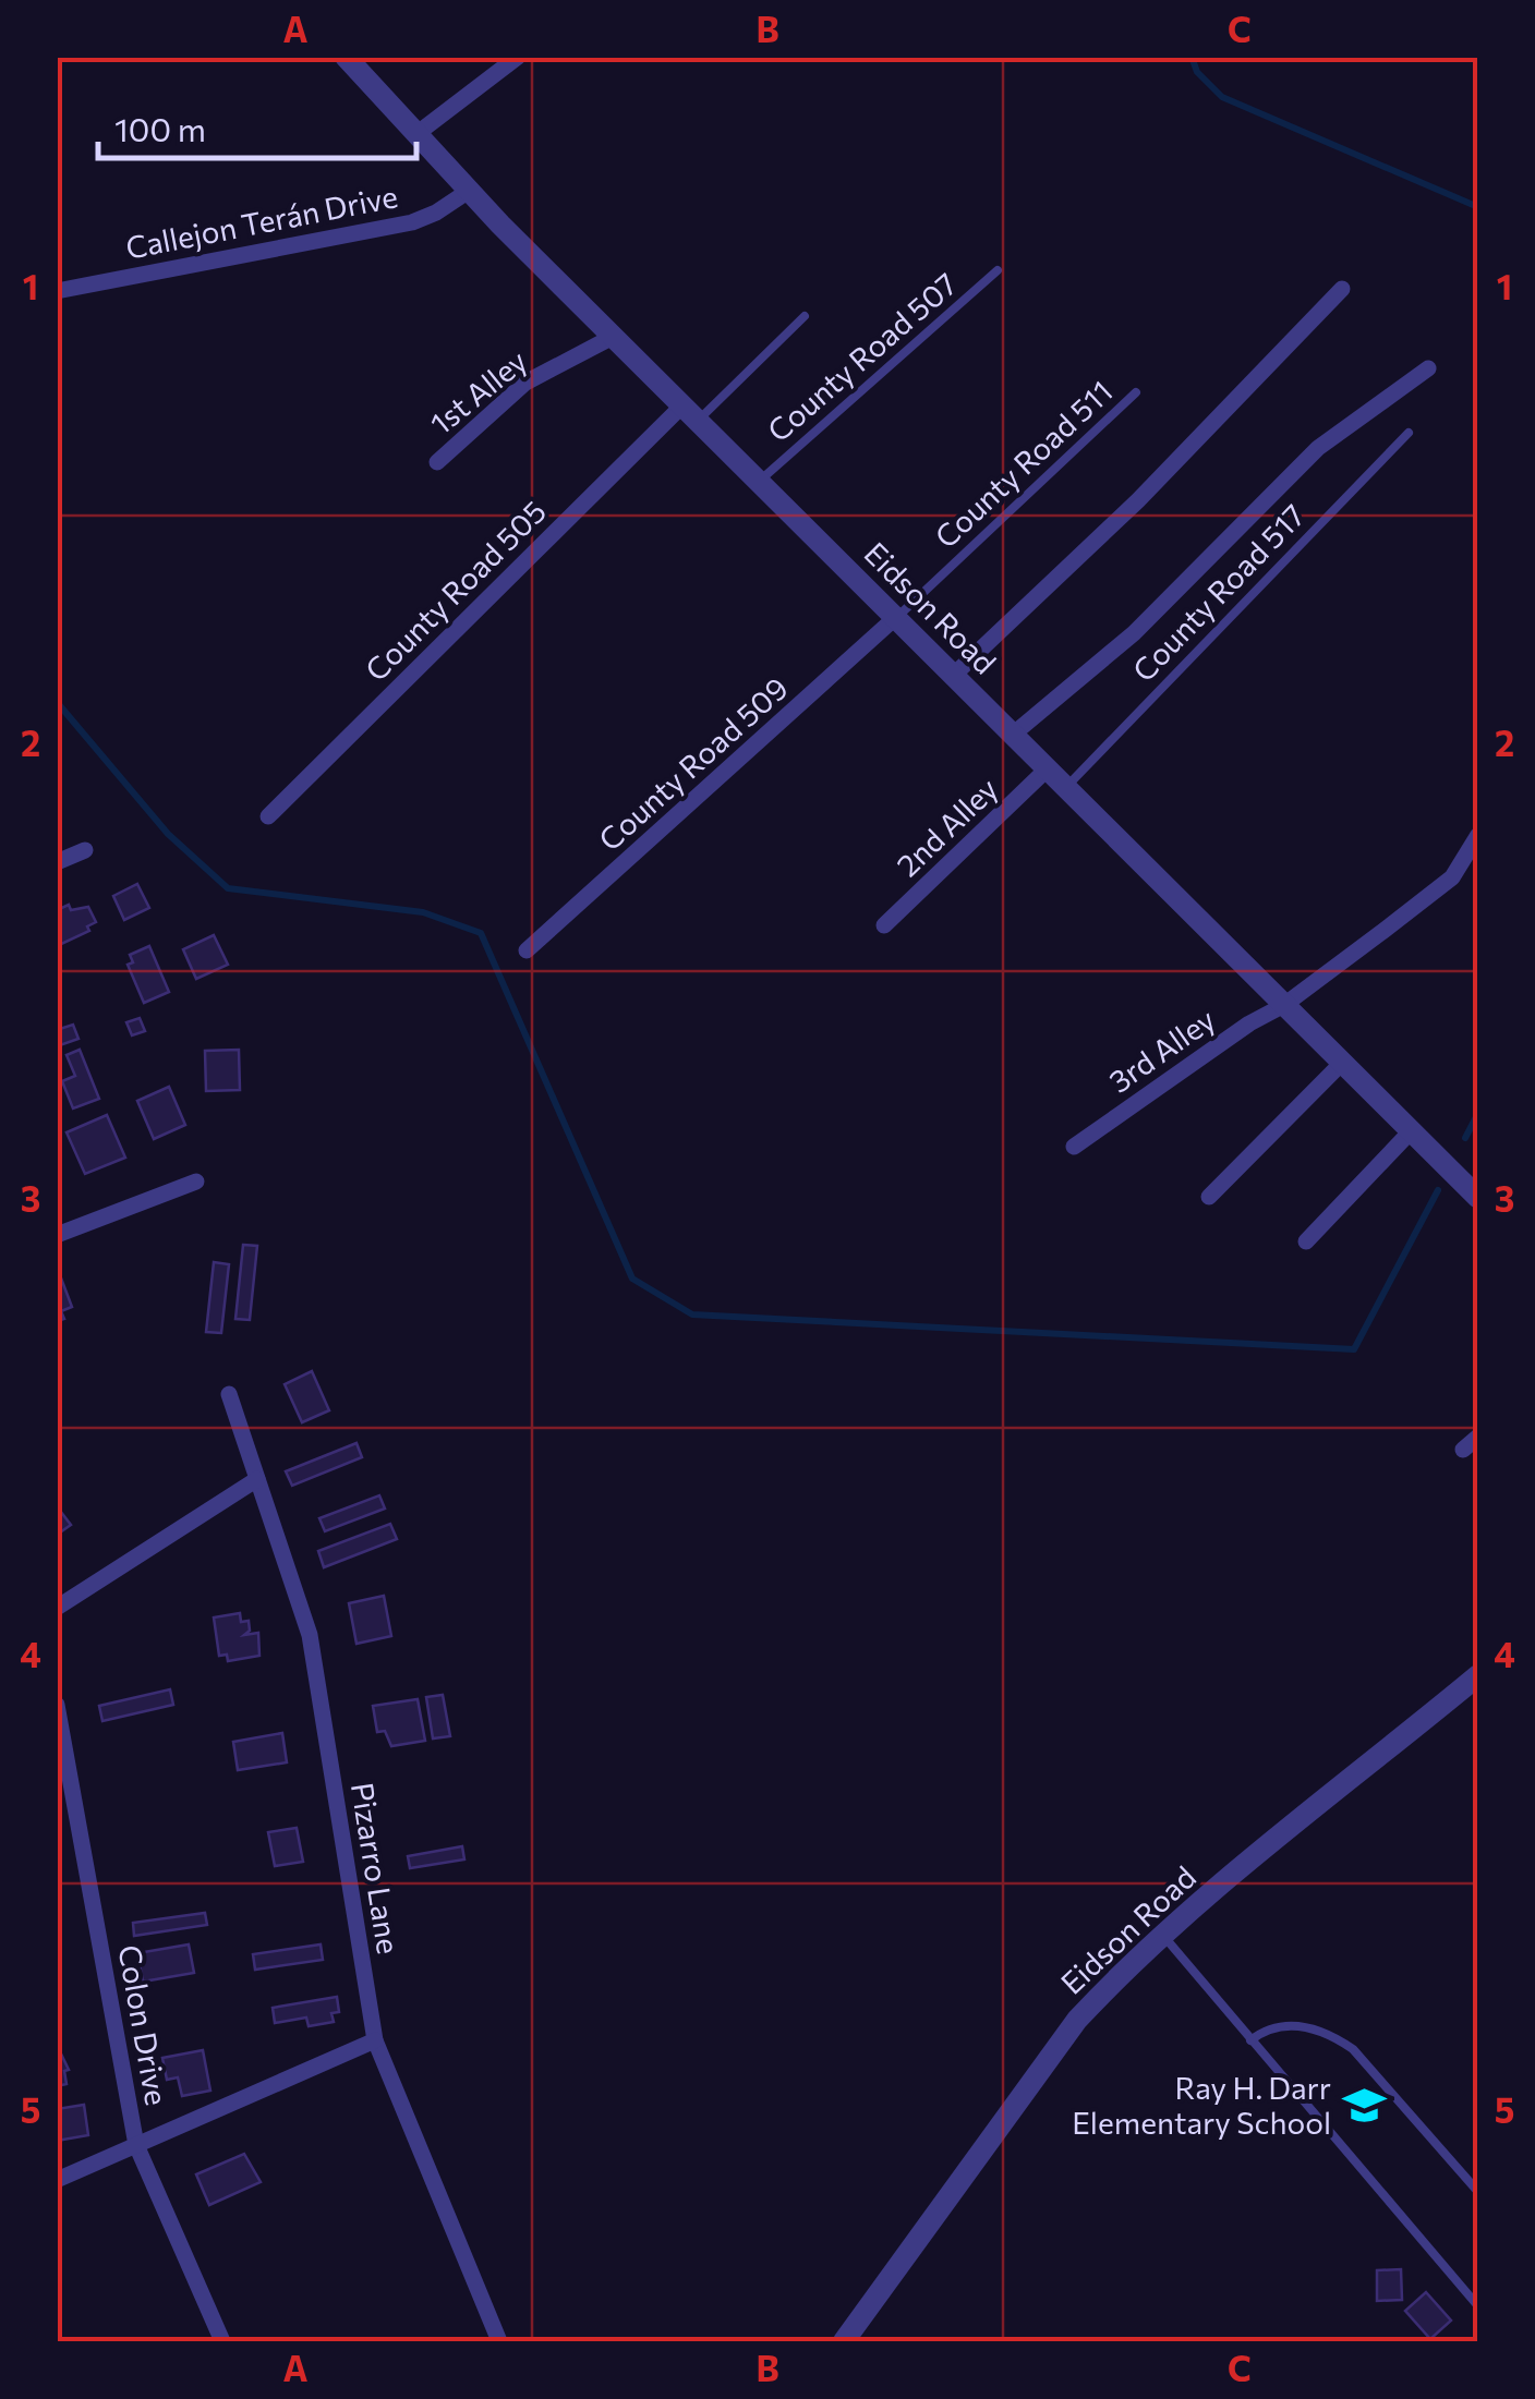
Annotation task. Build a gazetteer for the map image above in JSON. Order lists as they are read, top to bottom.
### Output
{
  "streets": {
    "street": [
      "Callejon Terán Drive",
      "1st Alley",
      "County Road 505",
      "Eidson Road",
      "County Road 509",
      "2nd Alley",
      "3rd Alley",
      "Pizarro Lane",
      "Colon Drive"
    ],
    "lane": ["County Road 507", "County Road 511", "County Road 517"]
  },
  "crossings": [
    ["Callejon Terán Drive", "Eidson Road"],
    ["County Road 507", "Eidson Road"],
    ["1st Alley", "Eidson Road"],
    ["County Road 511", "Eidson Road"],
    ["County Road 511", "County Road 509"],
    ["County Road 505", "Eidson Road"],
    ["County Road 517", "Eidson Road"],
    ["Eidson Road", "County Road 509"],
    ["Eidson Road", "2nd Alley"],
    ["Eidson Road", "3rd Alley"]
  ],
  "places": {
    "school or university": ["Ray H. Darr Elementary School"]
  },
  "scale_bar": "100 m",
  "grid": {
    "columns": ["A", "B", "C"],
    "rows": [
      "1",
      "2",
      "3",
      "4",
      "5"
    ]
  }
}
